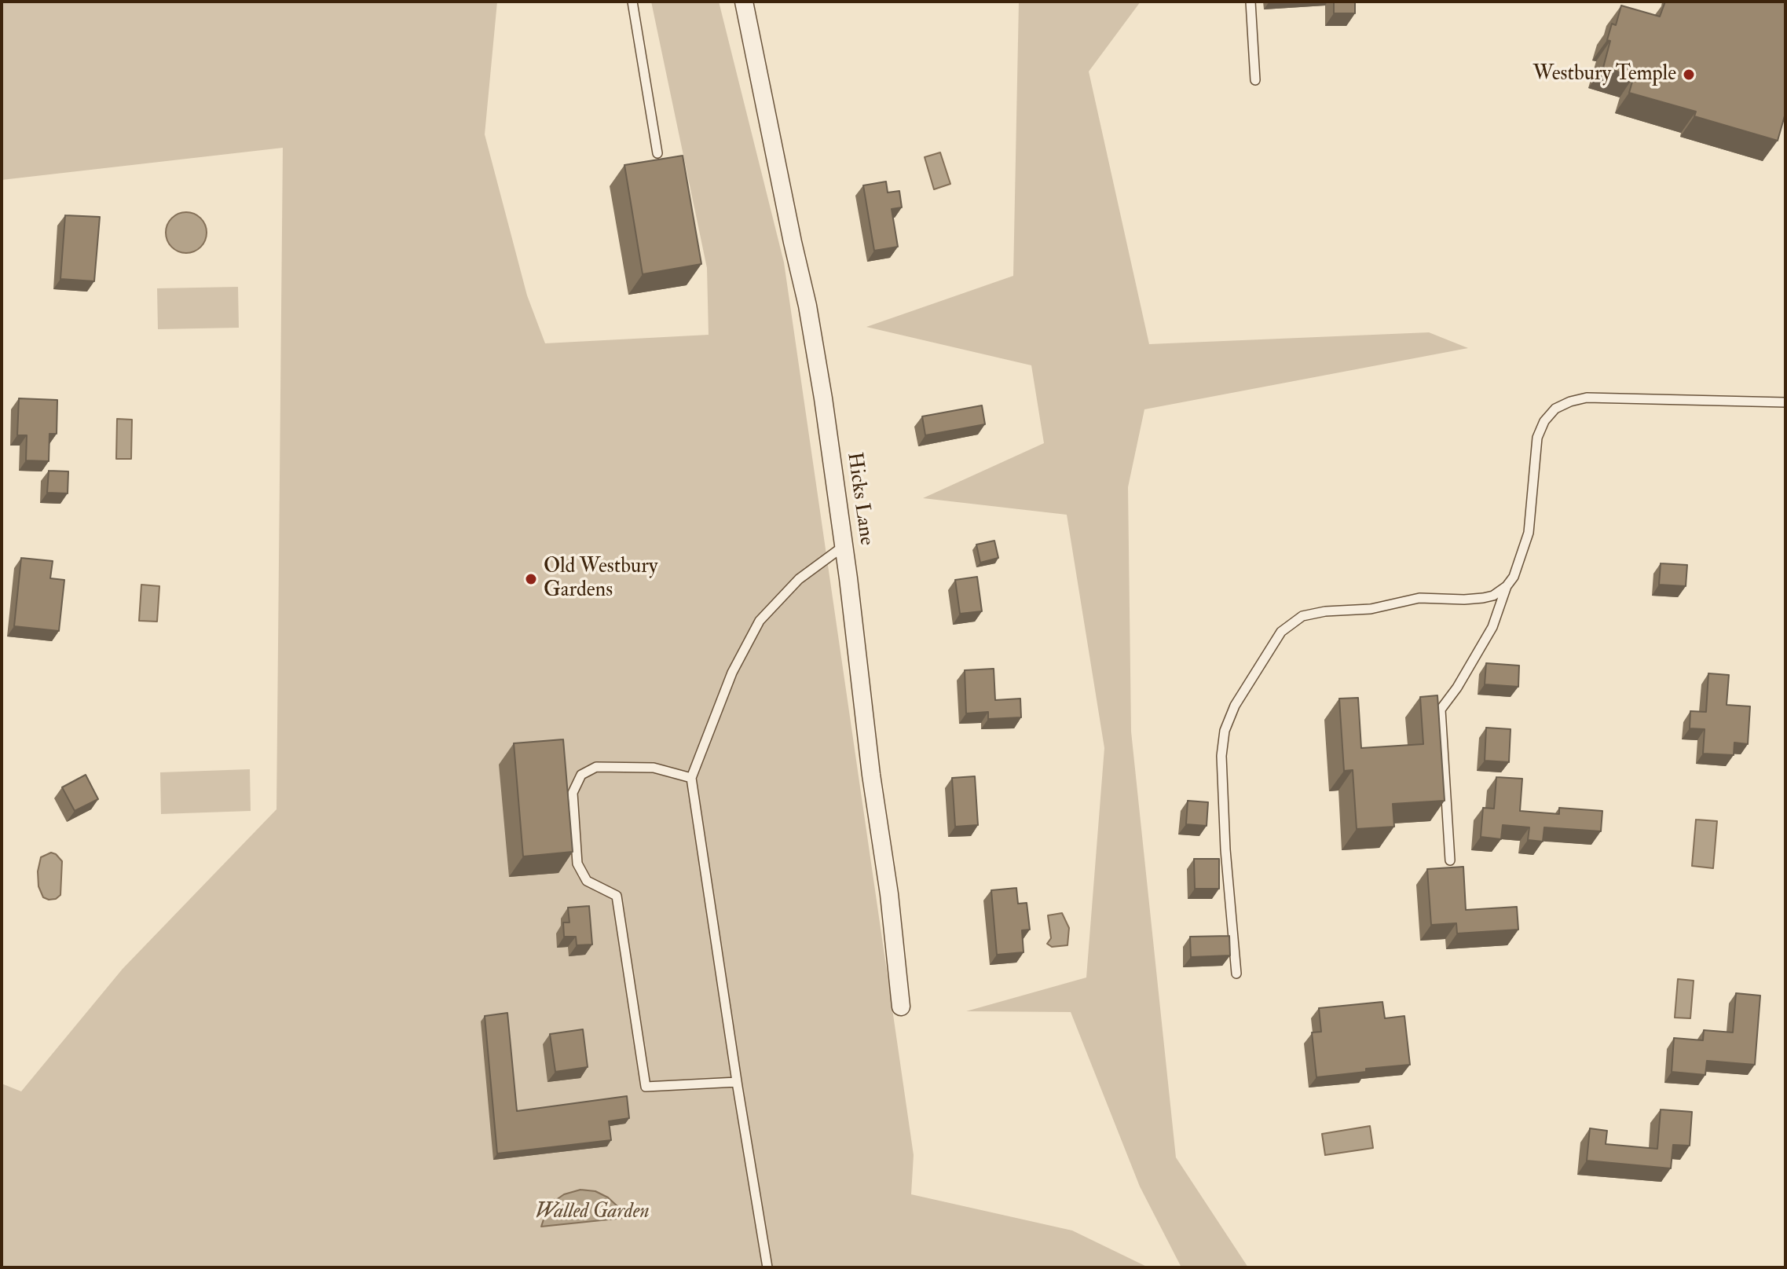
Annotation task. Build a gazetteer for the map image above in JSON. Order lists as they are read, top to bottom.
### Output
{
  "streets": {
    "street": ["Hicks Lane"]
  },
  "parks": ["Walled Garden"],
  "places": ["Westbury Temple", "Old Westbury Gardens"]
}
